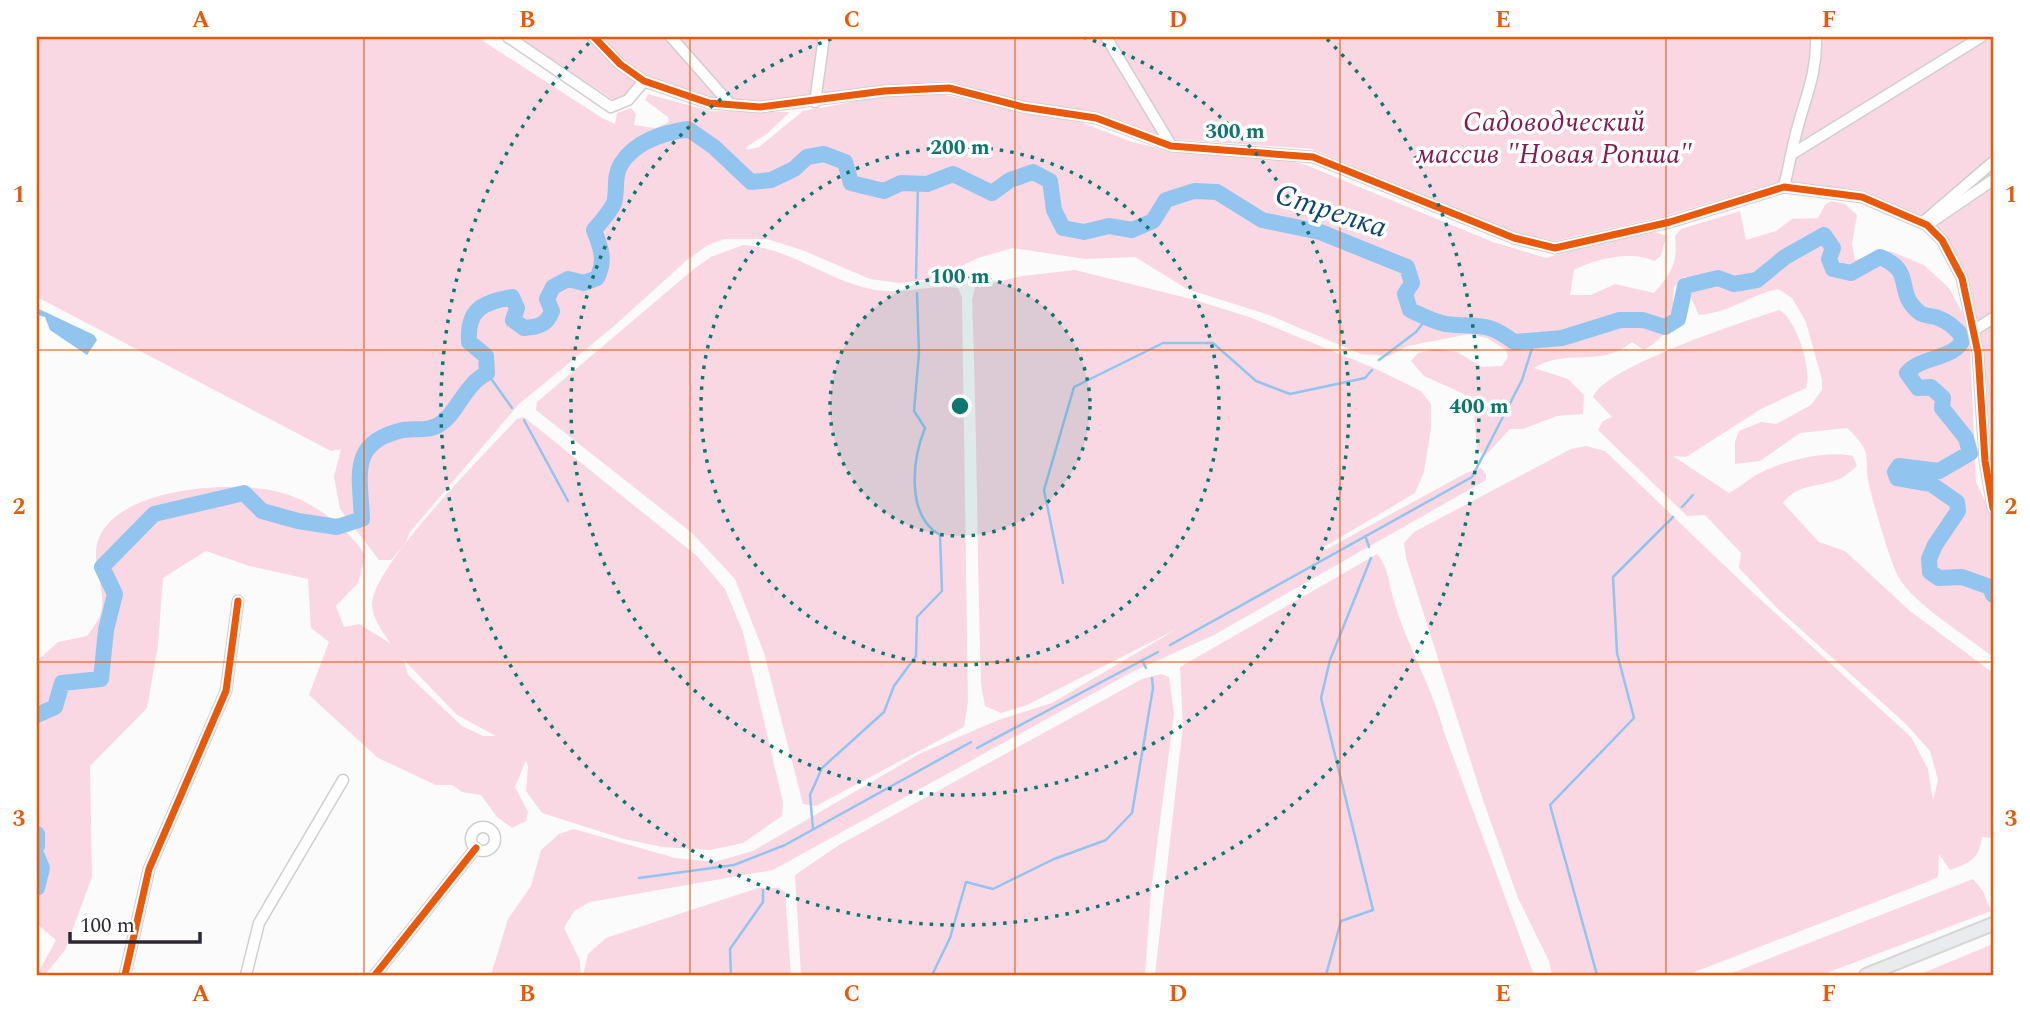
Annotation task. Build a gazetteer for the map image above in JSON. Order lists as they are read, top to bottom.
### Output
{
  "water": ["Стрелка"],
  "parks": ["Садоводческий массив \"Новая Ропша\""],
  "scale_bar": "100 m",
  "grid": {
    "columns": [
      "A",
      "B",
      "C",
      "D",
      "E",
      "F"
    ],
    "rows": ["1", "2", "3"]
  },
  "rings": [
    "300 m",
    "200 m",
    "100 m",
    "400 m"
  ]
}
